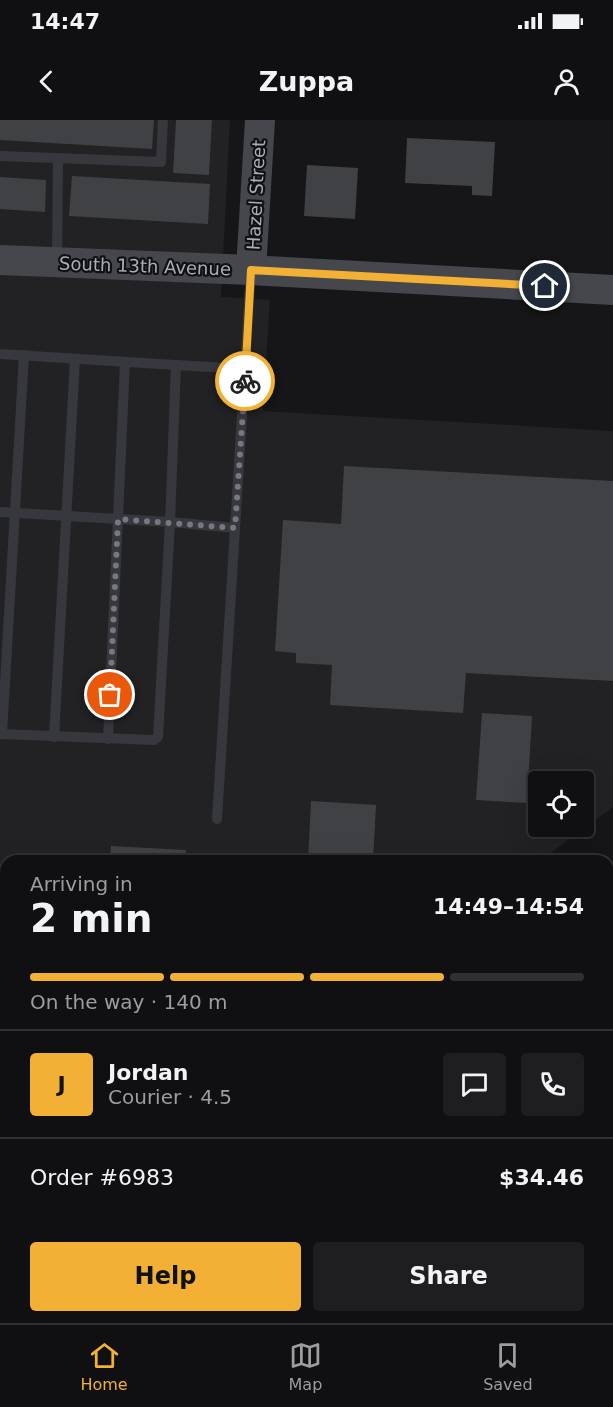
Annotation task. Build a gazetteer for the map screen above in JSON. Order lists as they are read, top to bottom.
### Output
{
  "streets": {
    "main road": ["Hazel Street", "South 13th Avenue"]
  },
  "crossings": [
    ["Hazel Street", "South 13th Avenue"]
  ],
  "page": {
    "status": "14:47",
    "header": "Zuppa",
    "heading": ["2 min", "Arriving in", "14:49–14:54"],
    "panel": [
      "Jordan",
      "Courier · 4.5",
      "Order #6983",
      "$34.46"
    ],
    "bar": "On the way · 140 m",
    "round": "J",
    "buttons": ["Help", "Share"],
    "tabs": ["Home", "Map", "Saved"]
  }
}
